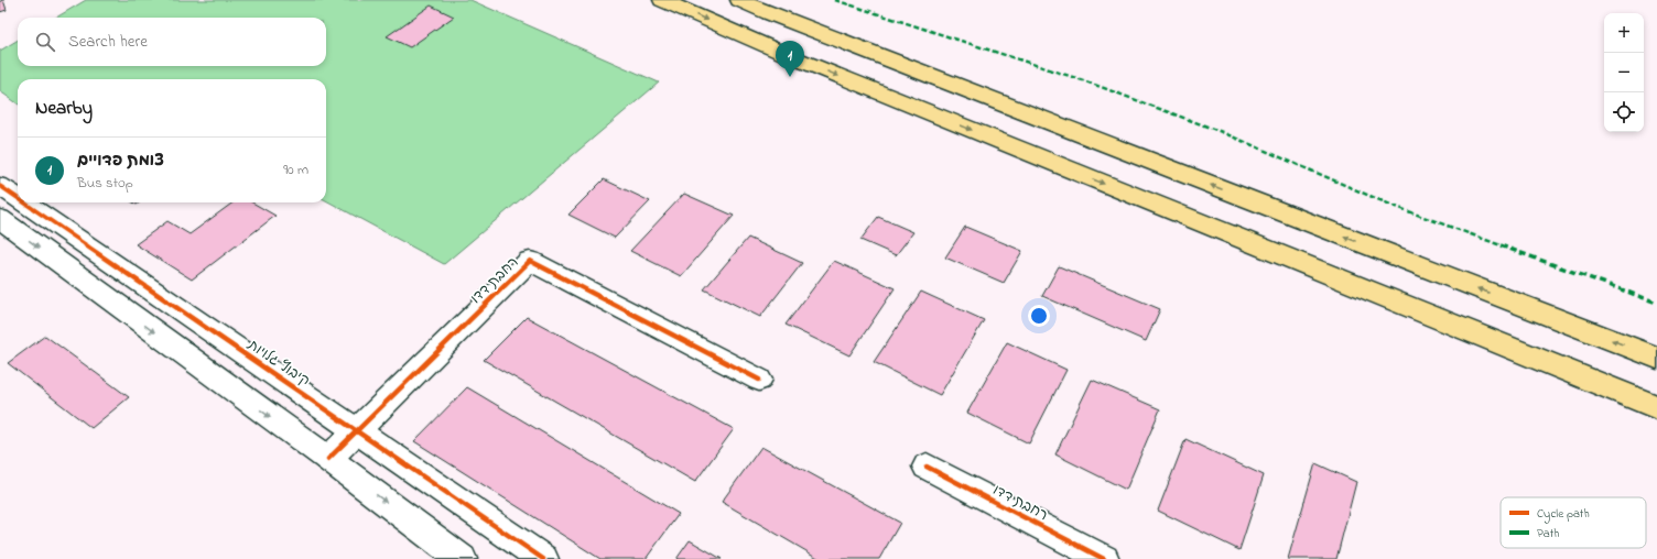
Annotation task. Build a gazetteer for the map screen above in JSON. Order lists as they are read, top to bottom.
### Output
{
  "streets": {
    "street": ["רחבת דדו", "קיבוץ גלויות"]
  },
  "crossings": [
    ["רחבת דדו", "קיבוץ גלויות"]
  ],
  "legend": ["Cycle path", "Path"],
  "page": {
    "map_buttons": ["+", "−"],
    "search": "Search here",
    "pins": "1",
    "heading": "Nearby",
    "list": [
      {
        "mark": "1",
        "name": "צומת פדויים",
        "note": "Bus stop",
        "value": "90 m"
      }
    ]
  }
}
